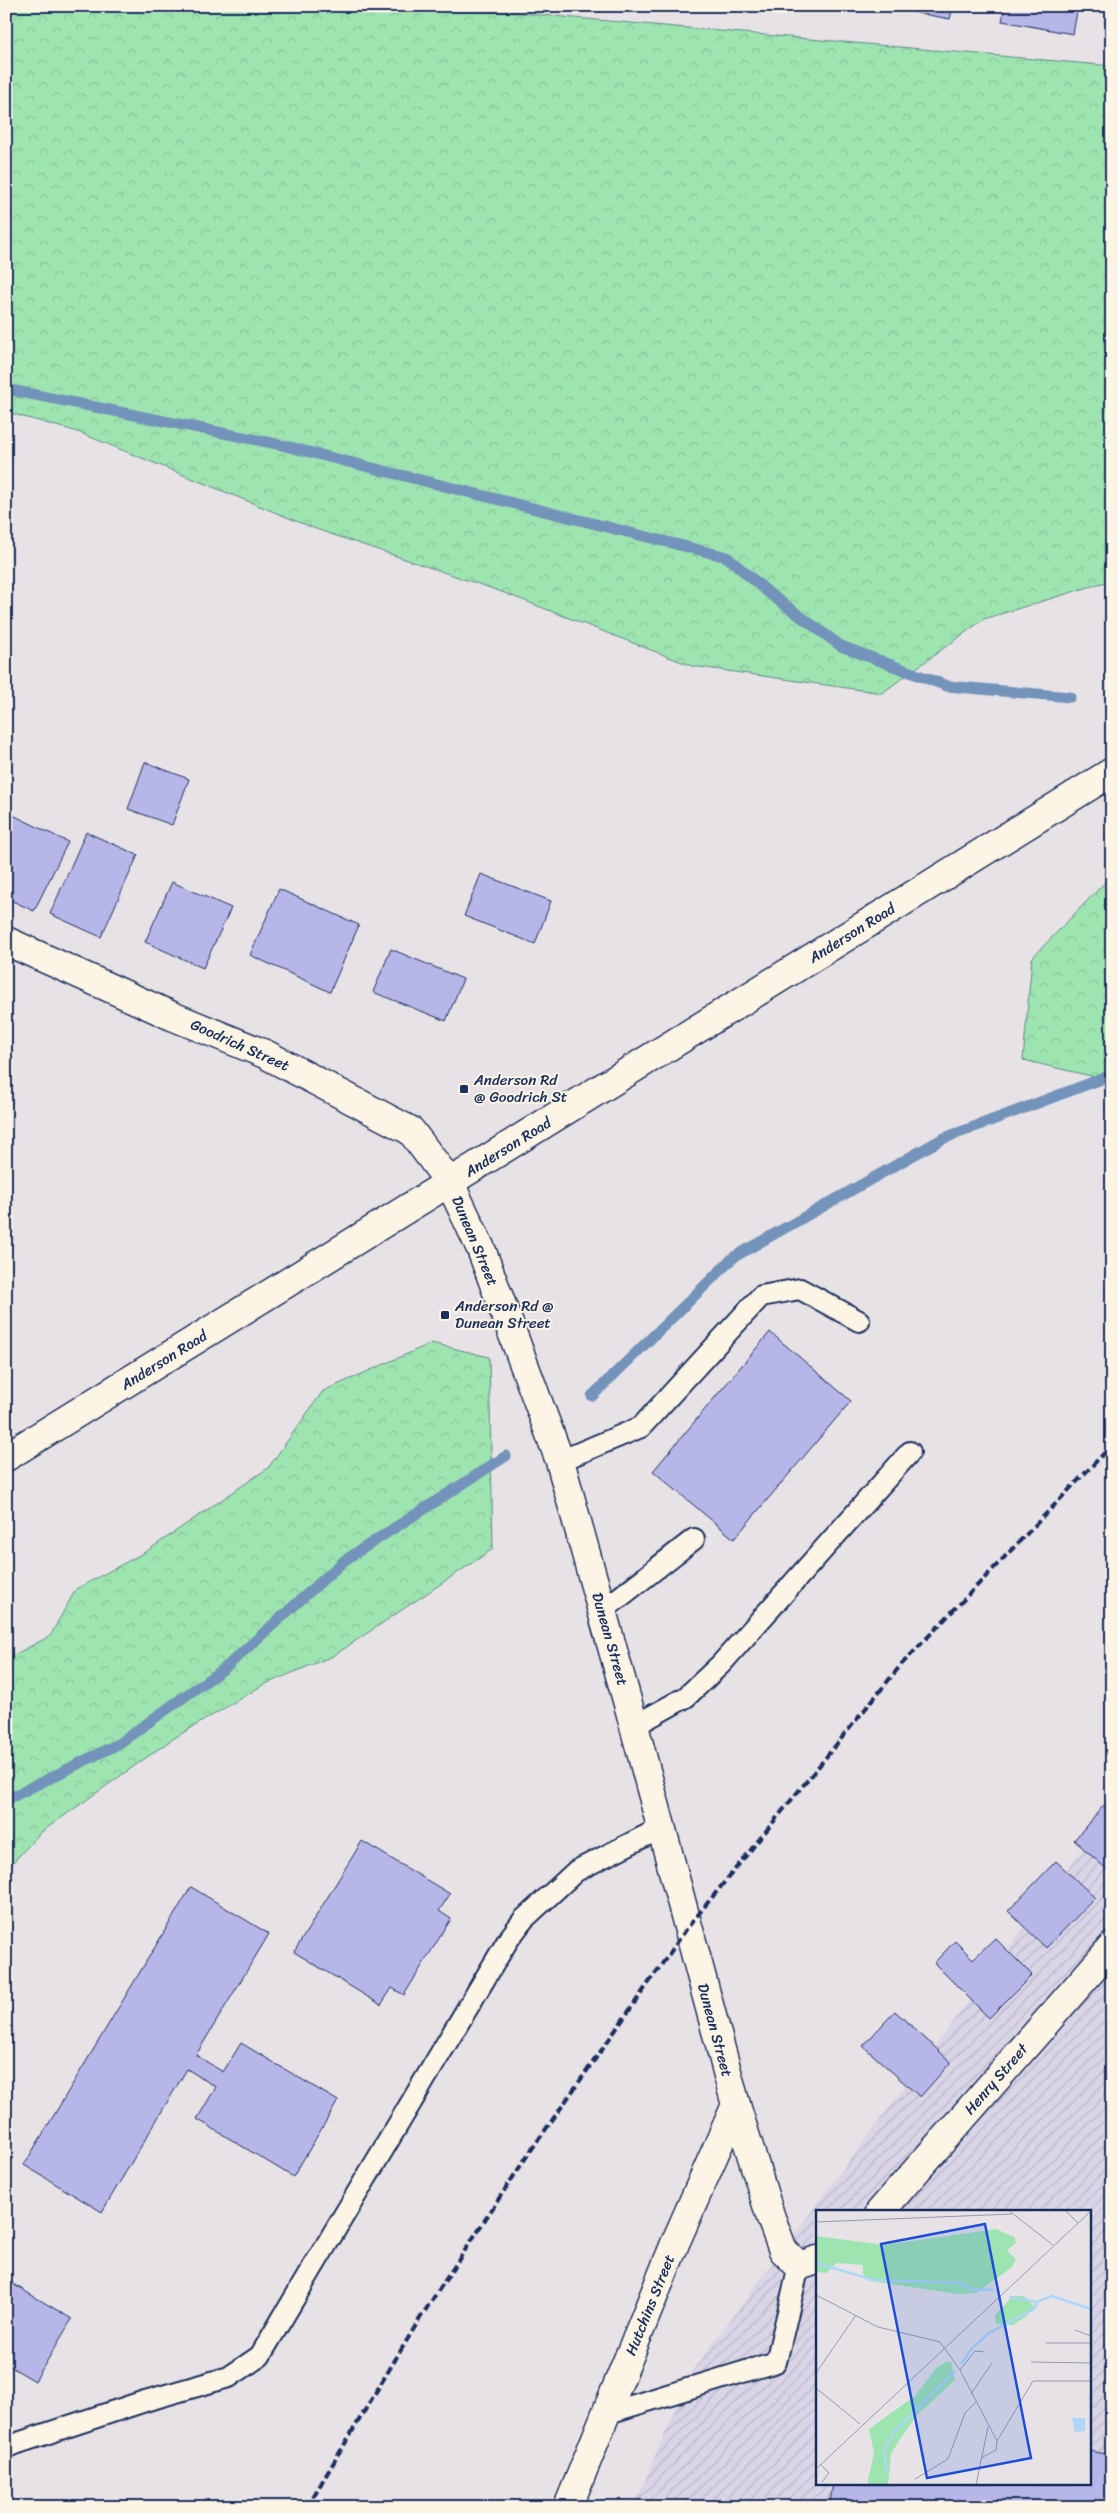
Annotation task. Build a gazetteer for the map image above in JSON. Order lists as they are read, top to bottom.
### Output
{
  "streets": {
    "street": [
      "Anderson Road",
      "Goodrich Street",
      "Dunean Street",
      "Henry Street",
      "Hutchins Street"
    ]
  },
  "crossings": [
    ["Anderson Road", "Goodrich Street"],
    ["Anderson Road", "Dunean Street"],
    ["Goodrich Street", "Dunean Street"],
    ["Dunean Street", "Hutchins Street"]
  ],
  "places": {
    "transit": ["Anderson Rd @ Goodrich St", "Anderson Rd @ Dunean Street"]
  }
}
